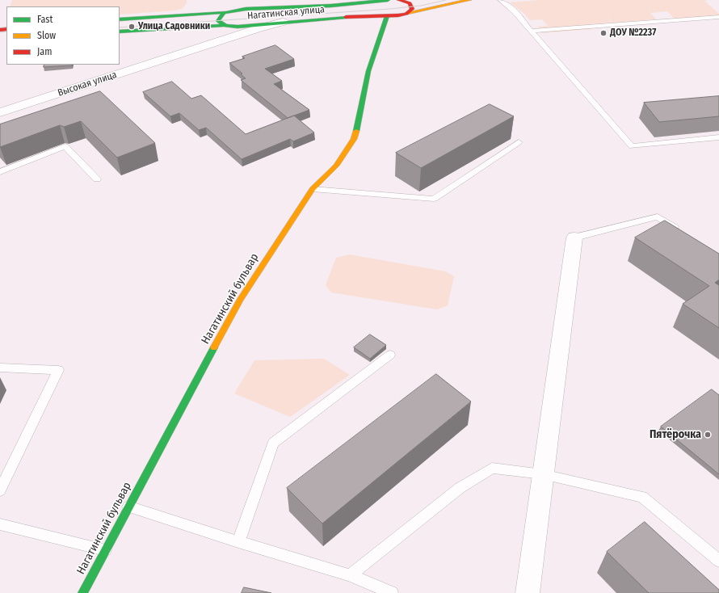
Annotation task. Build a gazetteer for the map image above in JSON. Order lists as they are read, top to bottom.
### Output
{
  "streets": {
    "street": ["Нагатинская улица", "Высокая улица", "Нагатинский бульвар"]
  },
  "crossings": [
    ["Нагатинская улица", "Высокая улица"],
    ["Нагатинская улица", "Нагатинский бульвар"]
  ],
  "places": ["Улица Садовники", "ДОУ №2237", "Пятёрочка"],
  "legend": ["Fast", "Slow", "Jam"]
}
